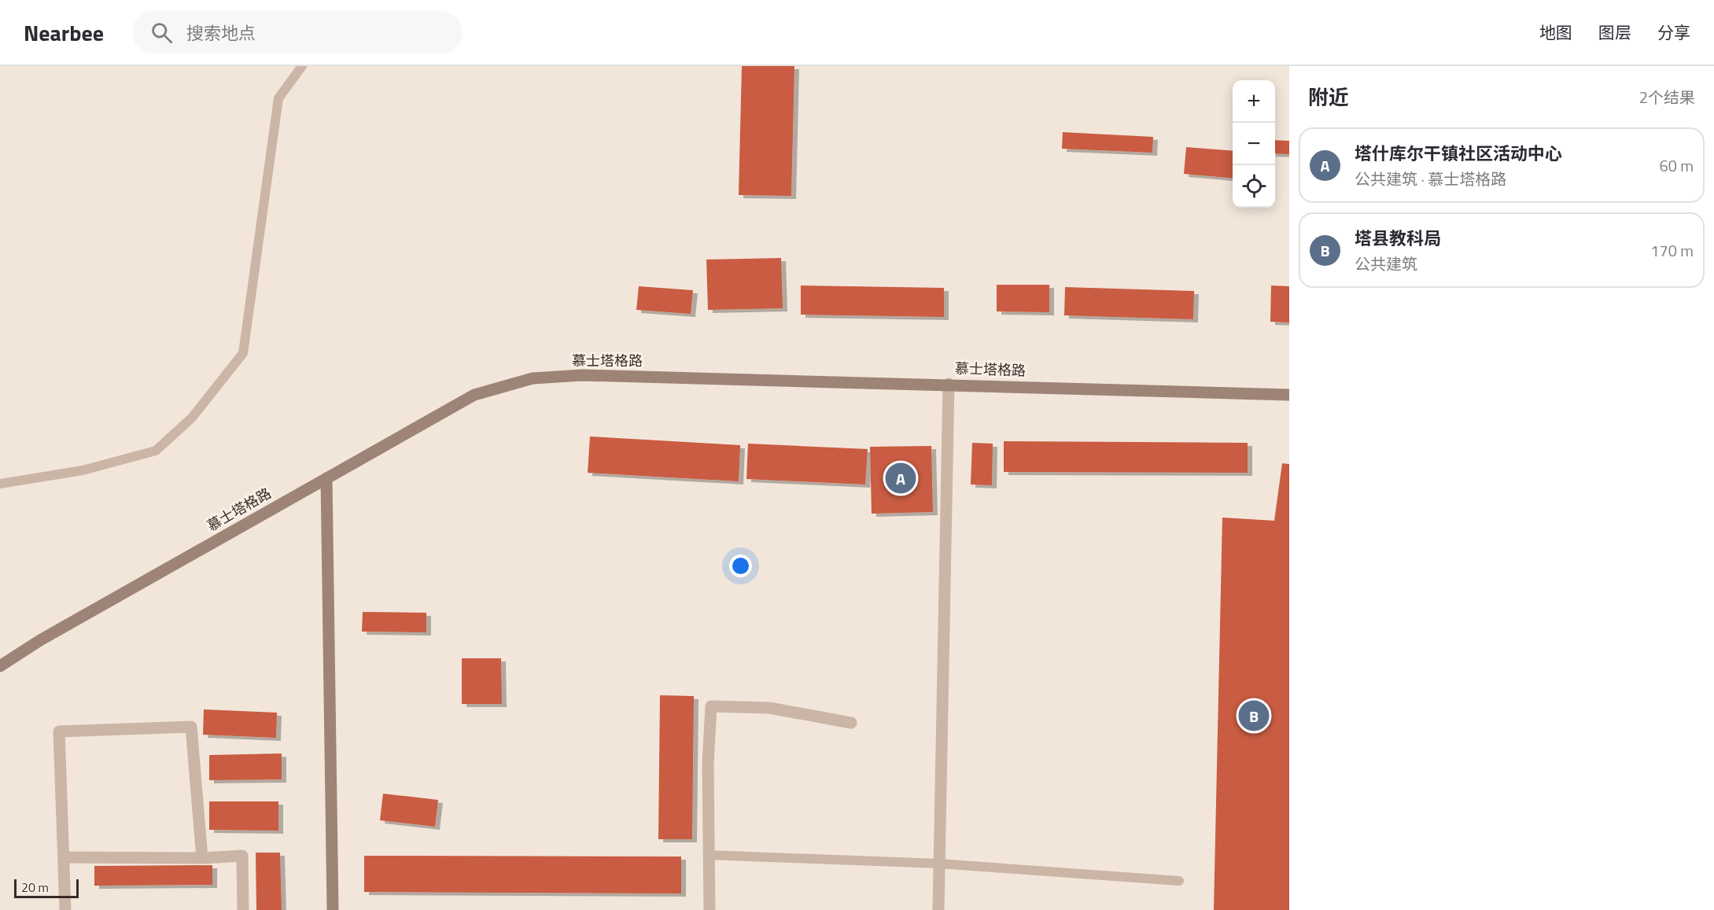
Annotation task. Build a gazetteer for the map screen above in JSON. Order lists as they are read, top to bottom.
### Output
{
  "streets": {
    "street": ["慕士塔格路"]
  },
  "scale_bar": "20 m",
  "page": {
    "header": "Nearbee",
    "search": "搜索地点",
    "nav": ["地图", "图层", "分享"],
    "heading": ["附近", "2个结果"],
    "map_buttons": ["+", "−"],
    "list": [
      {
        "mark": "A",
        "name": "塔什库尔干镇社区活动中心",
        "note": "公共建筑 · 慕士塔格路",
        "value": "60 m"
      },
      {
        "mark": "B",
        "name": "塔县教科局",
        "note": "公共建筑",
        "value": "170 m"
      }
    ],
    "pins": ["A", "B"],
    "scale": "20 m"
  }
}
